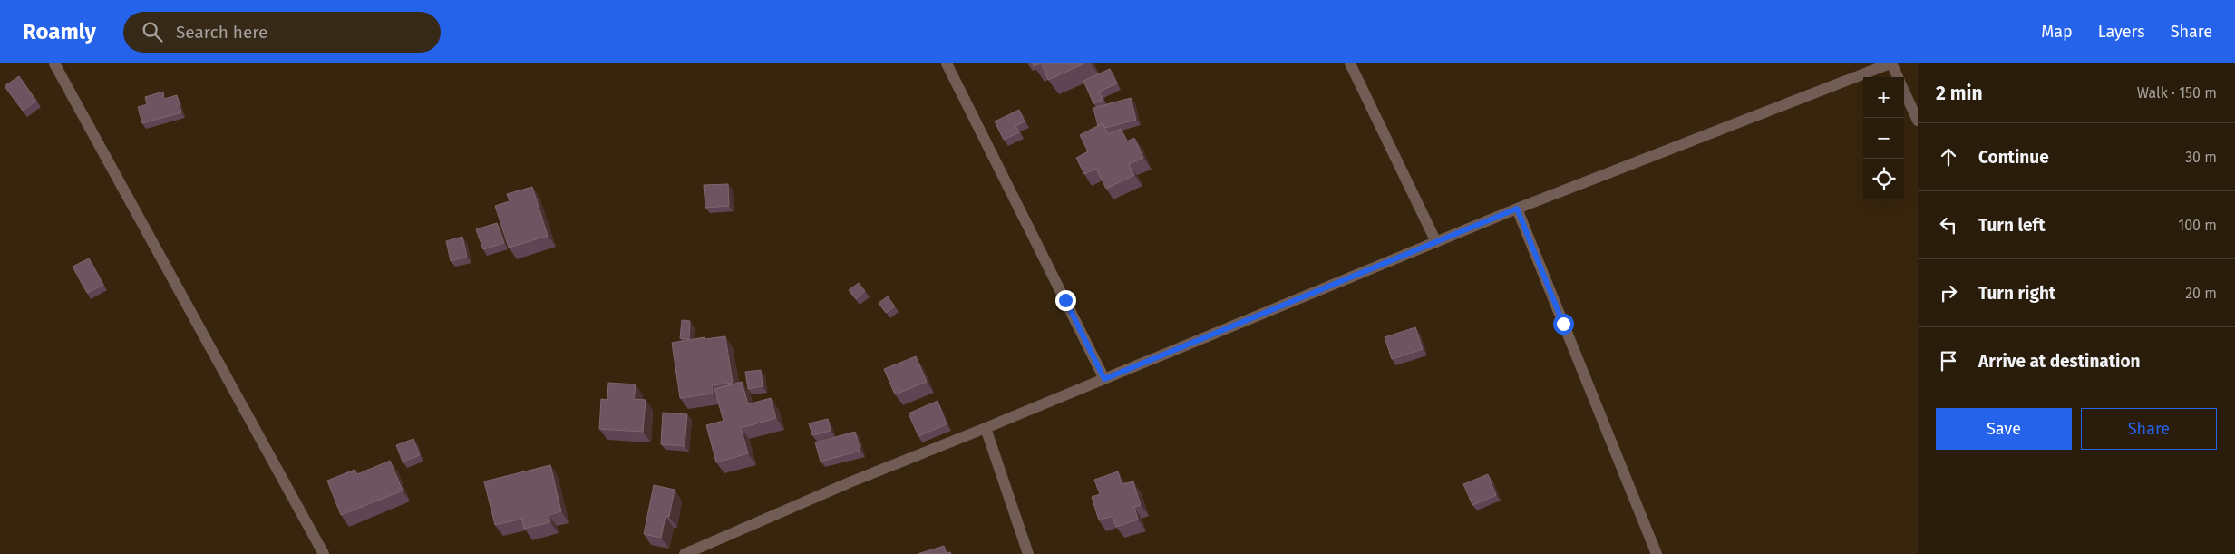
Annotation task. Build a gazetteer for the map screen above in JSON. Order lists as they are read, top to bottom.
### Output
{
  "page": {
    "header": "Roamly",
    "search": "Search here",
    "nav": ["Map", "Layers", "Share"],
    "heading": ["2 min", "Walk · 150 m"],
    "map_buttons": ["+", "−"],
    "list": [
      ["Continue", "30 m"],
      ["Turn left", "100 m"],
      ["Turn right", "20 m"],
      "Arrive at destination"
    ],
    "buttons": ["Save", "Share"]
  }
}
